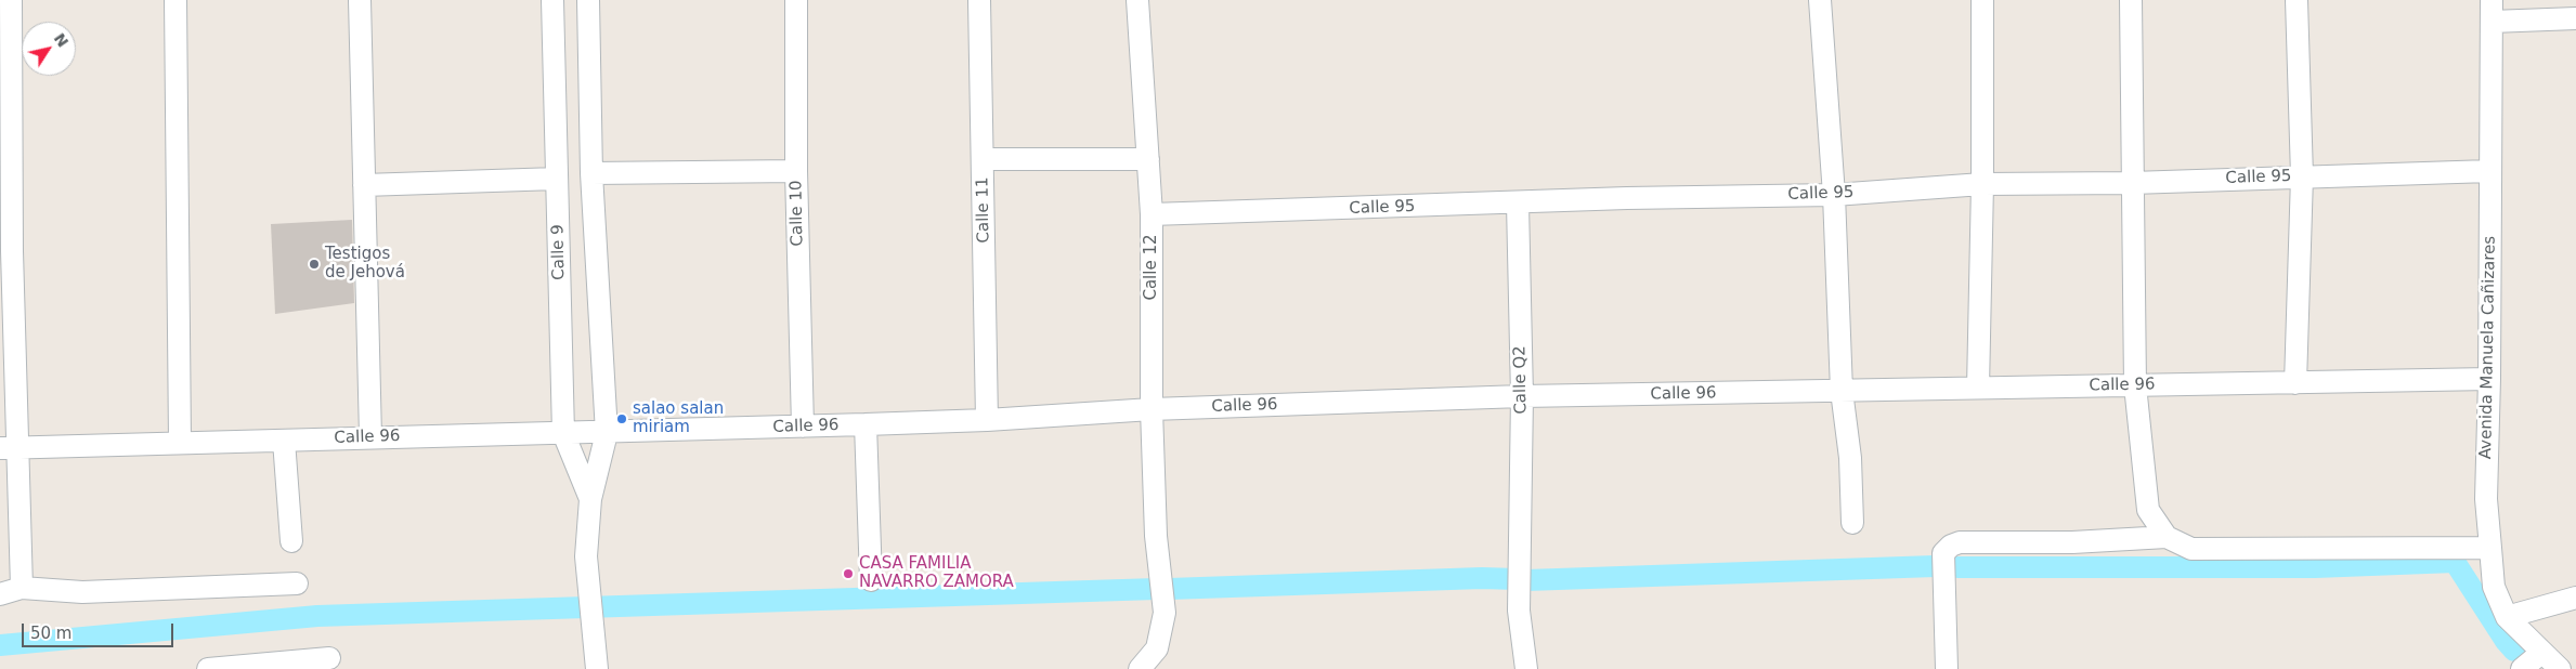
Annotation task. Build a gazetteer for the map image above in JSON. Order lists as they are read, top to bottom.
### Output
{
  "streets": {
    "street": [
      "Calle 95",
      "Calle 11",
      "Calle 10",
      "Calle 9",
      "Calle 12",
      "Avenida Manuela Cañizares",
      "Calle Q2",
      "Calle 96"
    ]
  },
  "crossings": [
    ["Calle 95", "Calle 12"],
    ["Calle 95", "Avenida Manuela Cañizares"],
    ["Calle 95", "Calle Q2"],
    ["Calle 11", "Calle 96"],
    ["Calle 10", "Calle 96"],
    ["Calle 9", "Calle 96"],
    ["Calle 12", "Calle 96"],
    ["Avenida Manuela Cañizares", "Calle 96"],
    ["Calle Q2", "Calle 96"]
  ],
  "places": ["Testigos de Jehová", "salao salan miriam", "CASA FAMILIA NAVARRO ZAMORA"],
  "scale_bar": "50 m",
  "north": "top right"
}
